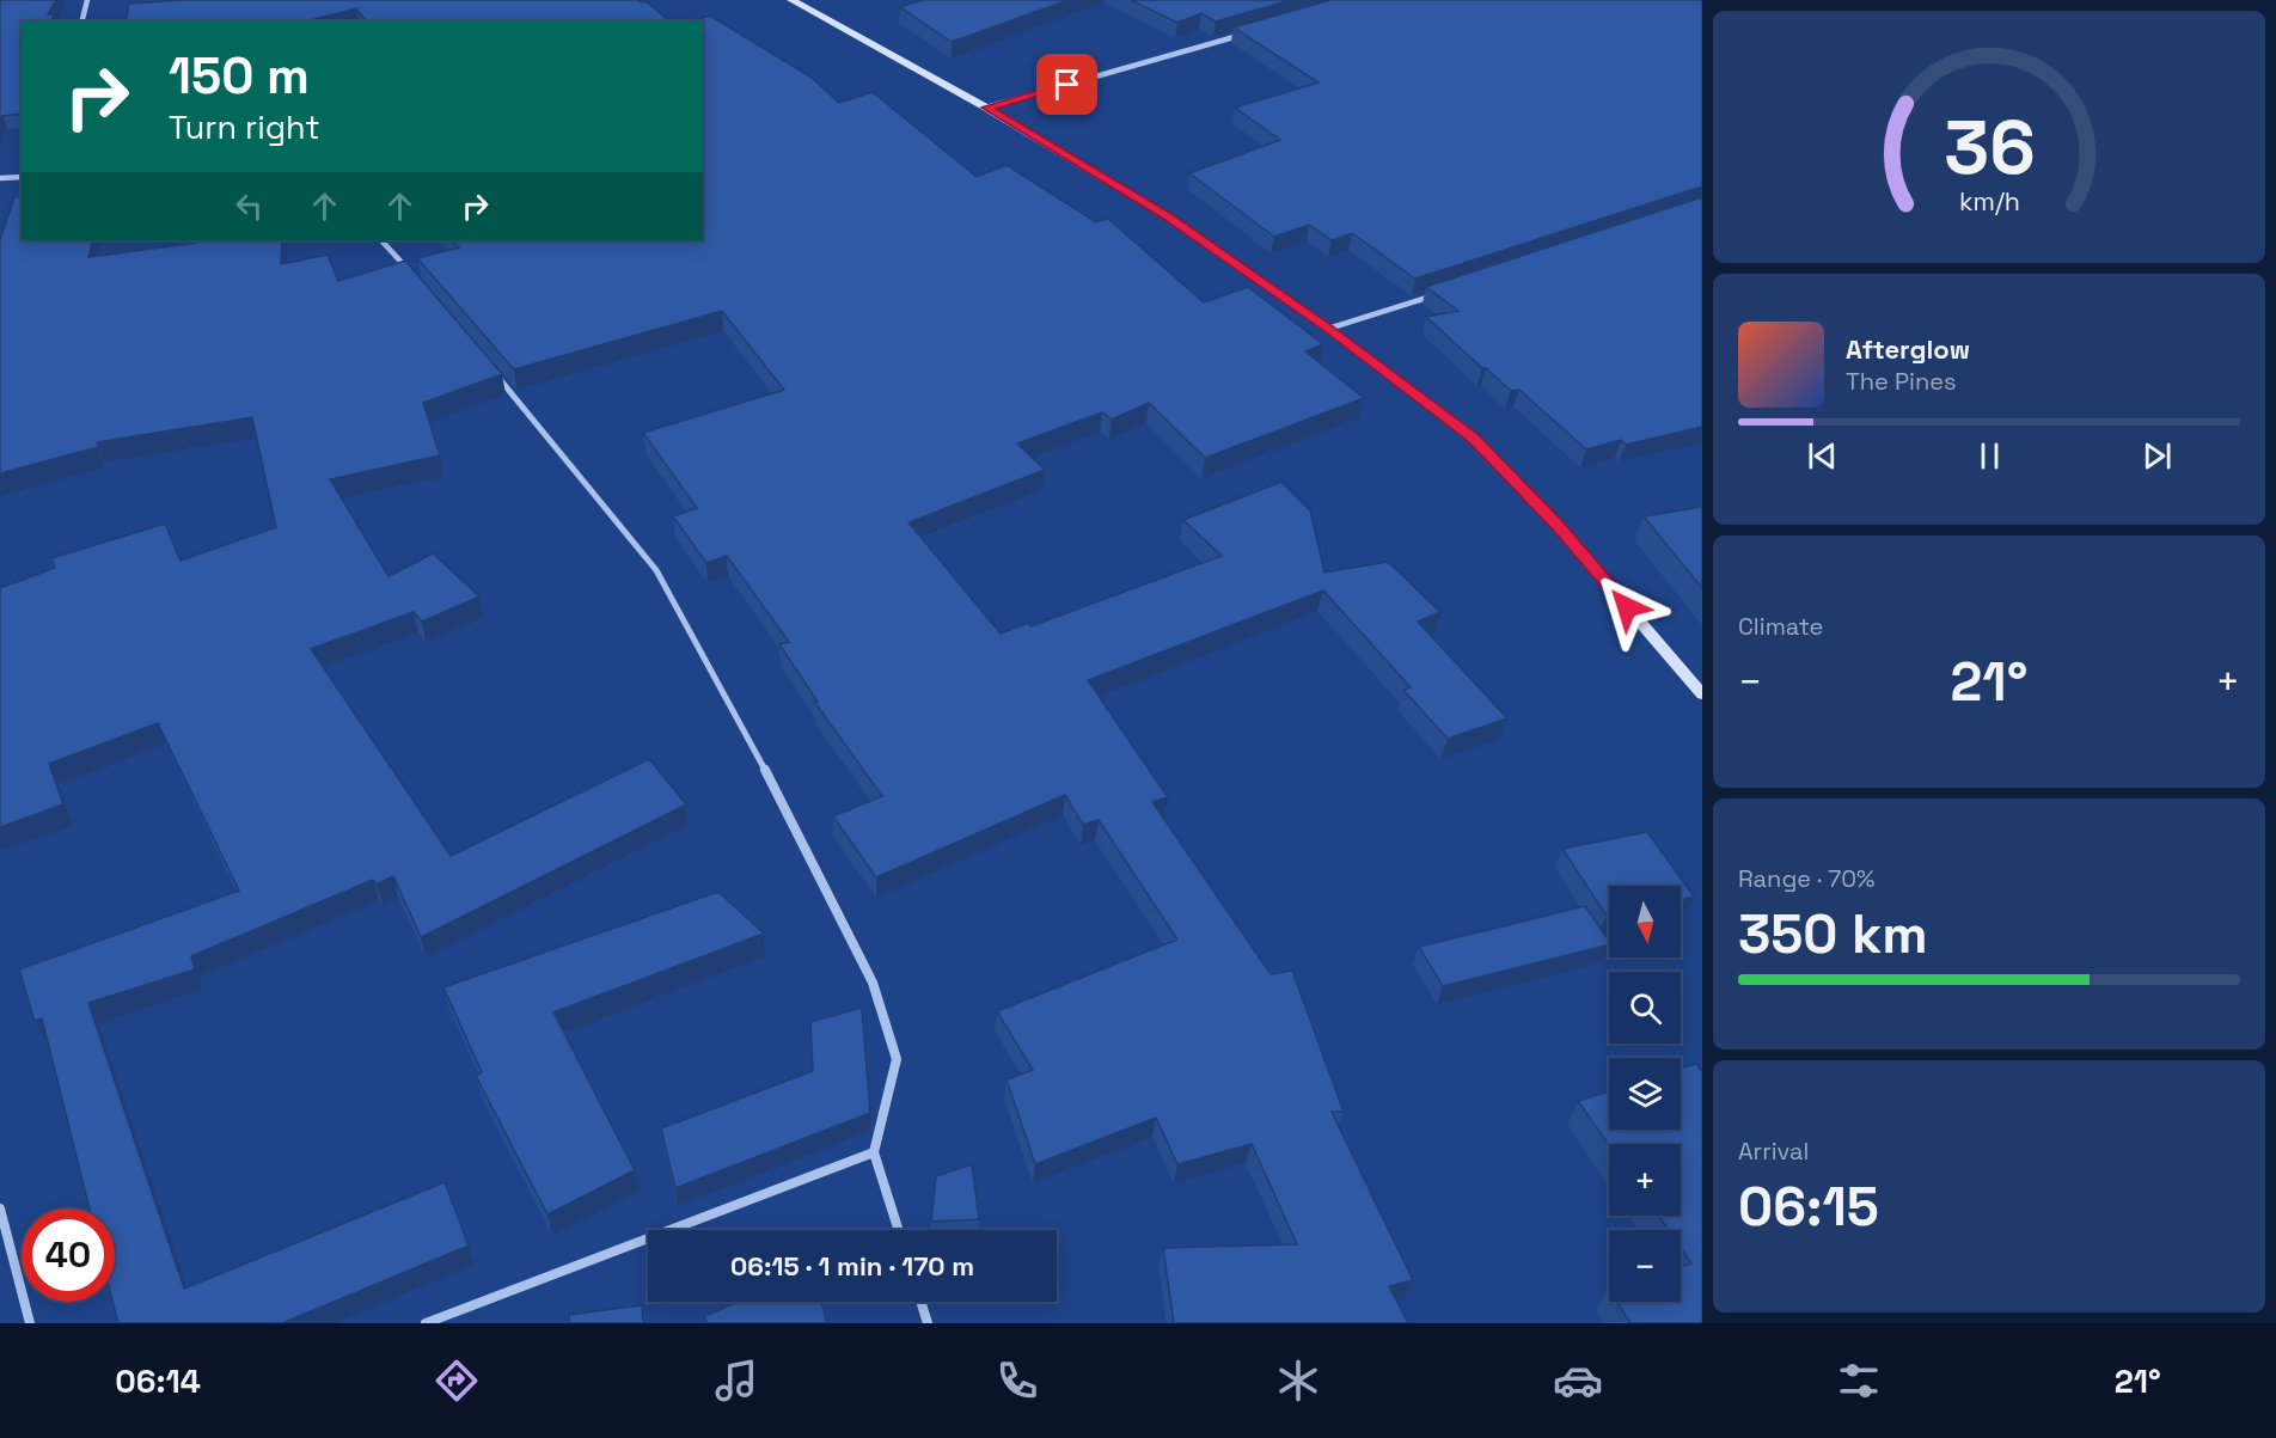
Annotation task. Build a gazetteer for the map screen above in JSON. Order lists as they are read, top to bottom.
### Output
{
  "north": "bottom",
  "page": {
    "turn": ["150 m", "Turn right"],
    "song": ["Afterglow", "The Pines"],
    "tile": [
      "Climate",
      ["Range · 70%", "350 km"],
      ["Arrival", "06:15"]
    ],
    "heat": ["−", "21°", "+"],
    "map_buttons": ["+", "−"],
    "limit": "40",
    "trip": "06:15 · 1 min · 170 m",
    "tabs": ["06:14", "21°"],
    "gauge": ["36", "km/h"]
  }
}
